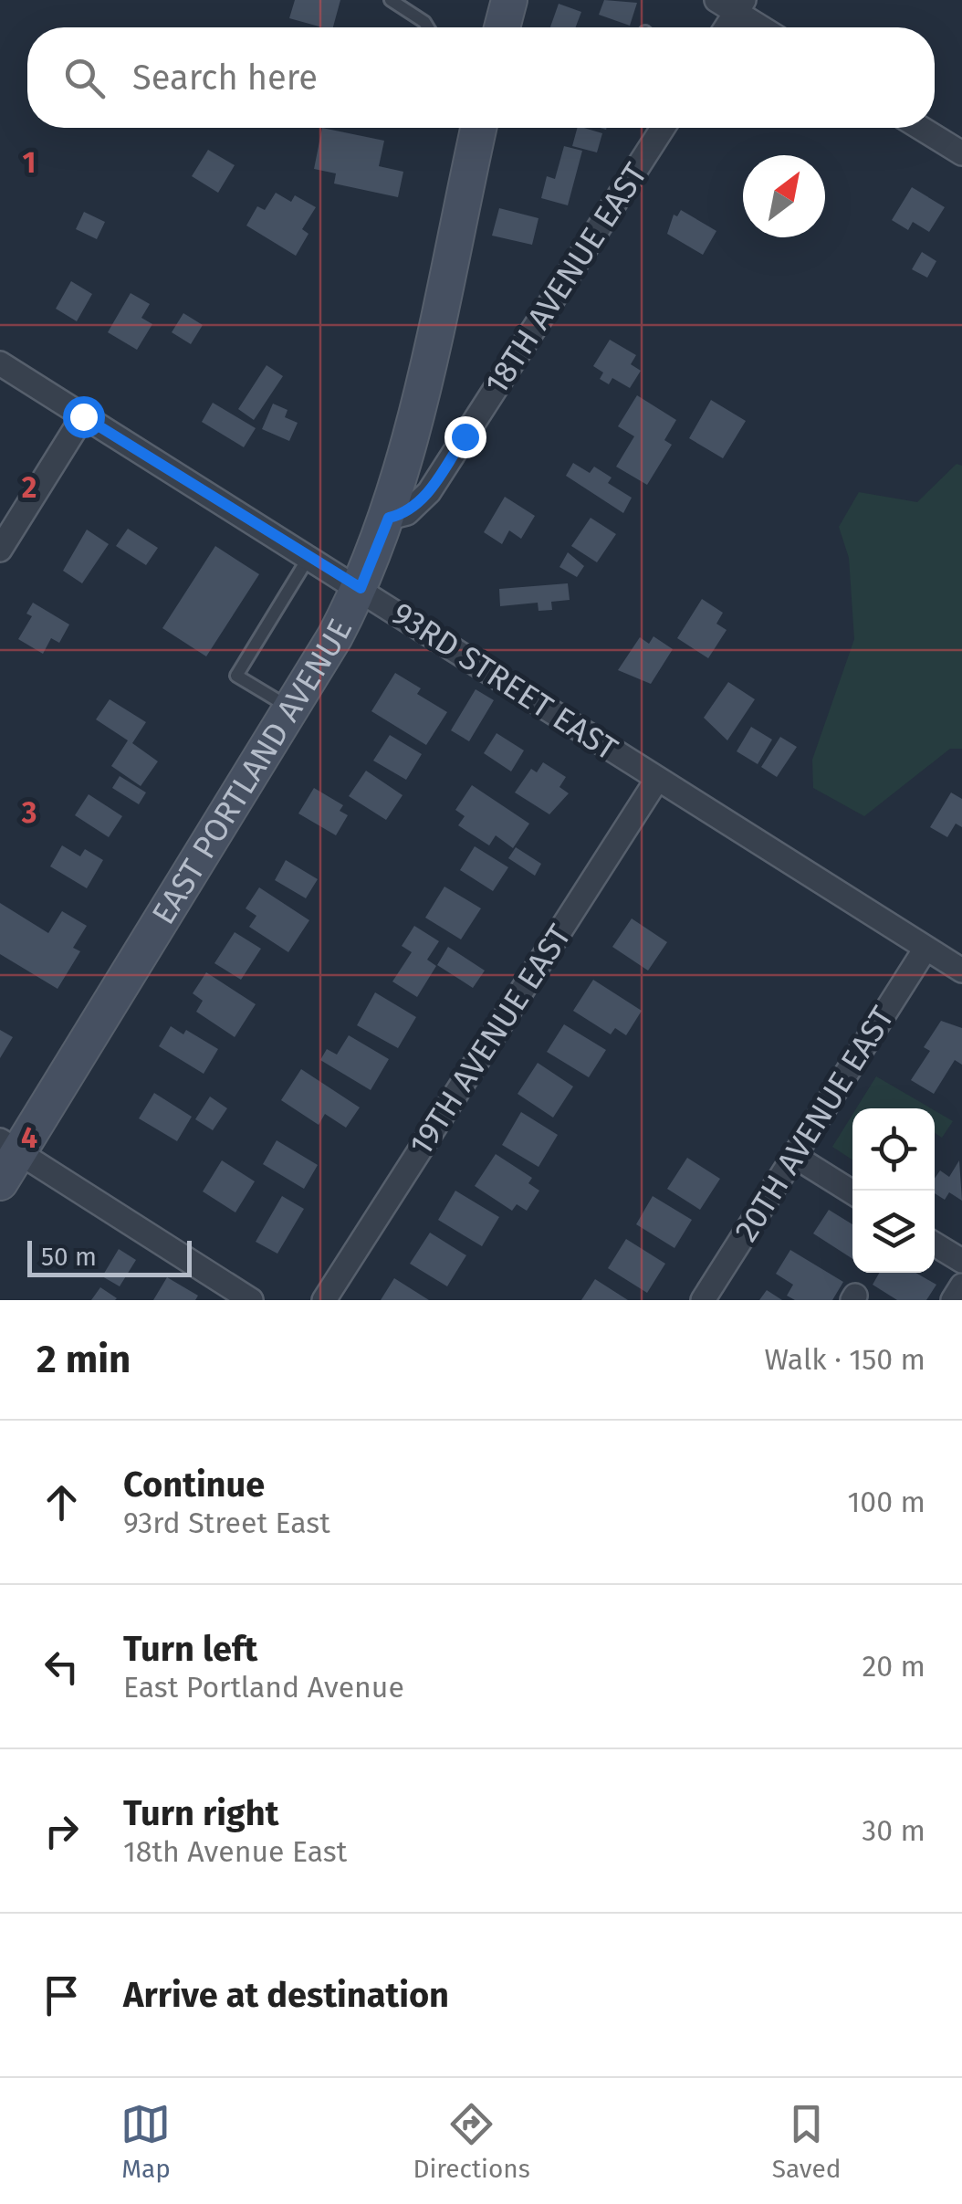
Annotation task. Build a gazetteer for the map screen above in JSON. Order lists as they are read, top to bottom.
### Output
{
  "streets": {
    "main road": ["EAST PORTLAND AVENUE"],
    "street": [
      "18TH AVENUE EAST",
      "93RD STREET EAST",
      "19TH AVENUE EAST",
      "20TH AVENUE EAST"
    ]
  },
  "crossings": [
    ["18TH AVENUE EAST", "EAST PORTLAND AVENUE"],
    ["93RD STREET EAST", "EAST PORTLAND AVENUE"],
    ["93RD STREET EAST", "19TH AVENUE EAST"],
    ["93RD STREET EAST", "20TH AVENUE EAST"]
  ],
  "scale_bar": "50 m",
  "north": "top right",
  "page": {
    "search": "Search here",
    "scale": "50 m",
    "heading": ["2 min", "Walk · 150 m"],
    "list": [
      ["Continue", "93rd Street East", "100 m"],
      ["Turn left", "East Portland Avenue", "20 m"],
      ["Turn right", "18th Avenue East", "30 m"],
      "Arrive at destination"
    ],
    "nav": ["Map", "Directions", "Saved"]
  },
  "grid": {
    "rows": [
      "1",
      "2",
      "3",
      "4"
    ]
  }
}
